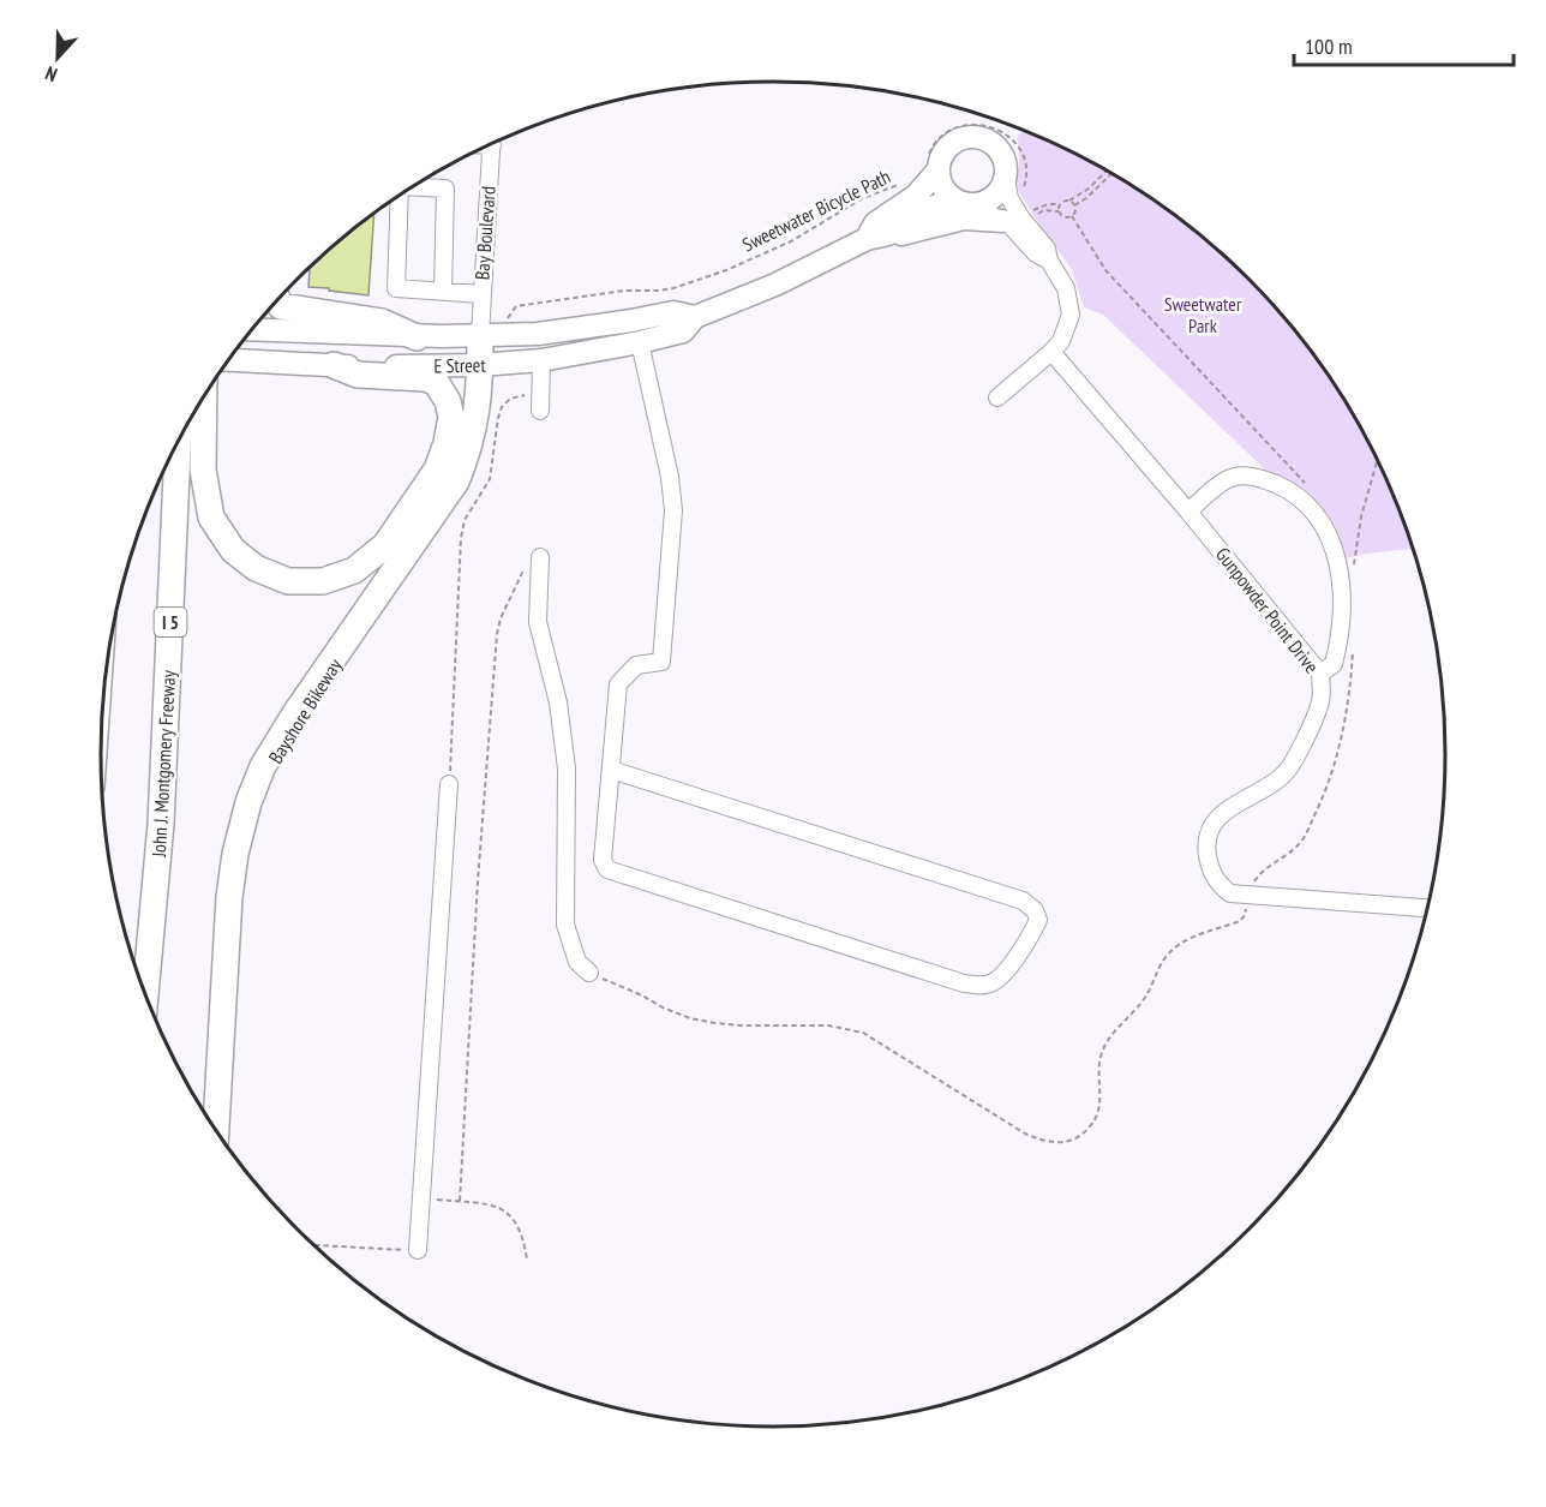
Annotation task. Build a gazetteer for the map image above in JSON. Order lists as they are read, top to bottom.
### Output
{
  "streets": {
    "highway": ["I 5", "John J. Montgomery Freeway"],
    "main road": ["E Street"],
    "street": ["Bay Boulevard", "Gunpowder Point Drive"],
    "path": ["Sweetwater Bicycle Path"]
  },
  "crossings": [
    ["Bay Boulevard", "E Street"]
  ],
  "parks": ["Sweetwater Park"],
  "scale_bar": "100 m",
  "north": "bottom"
}
